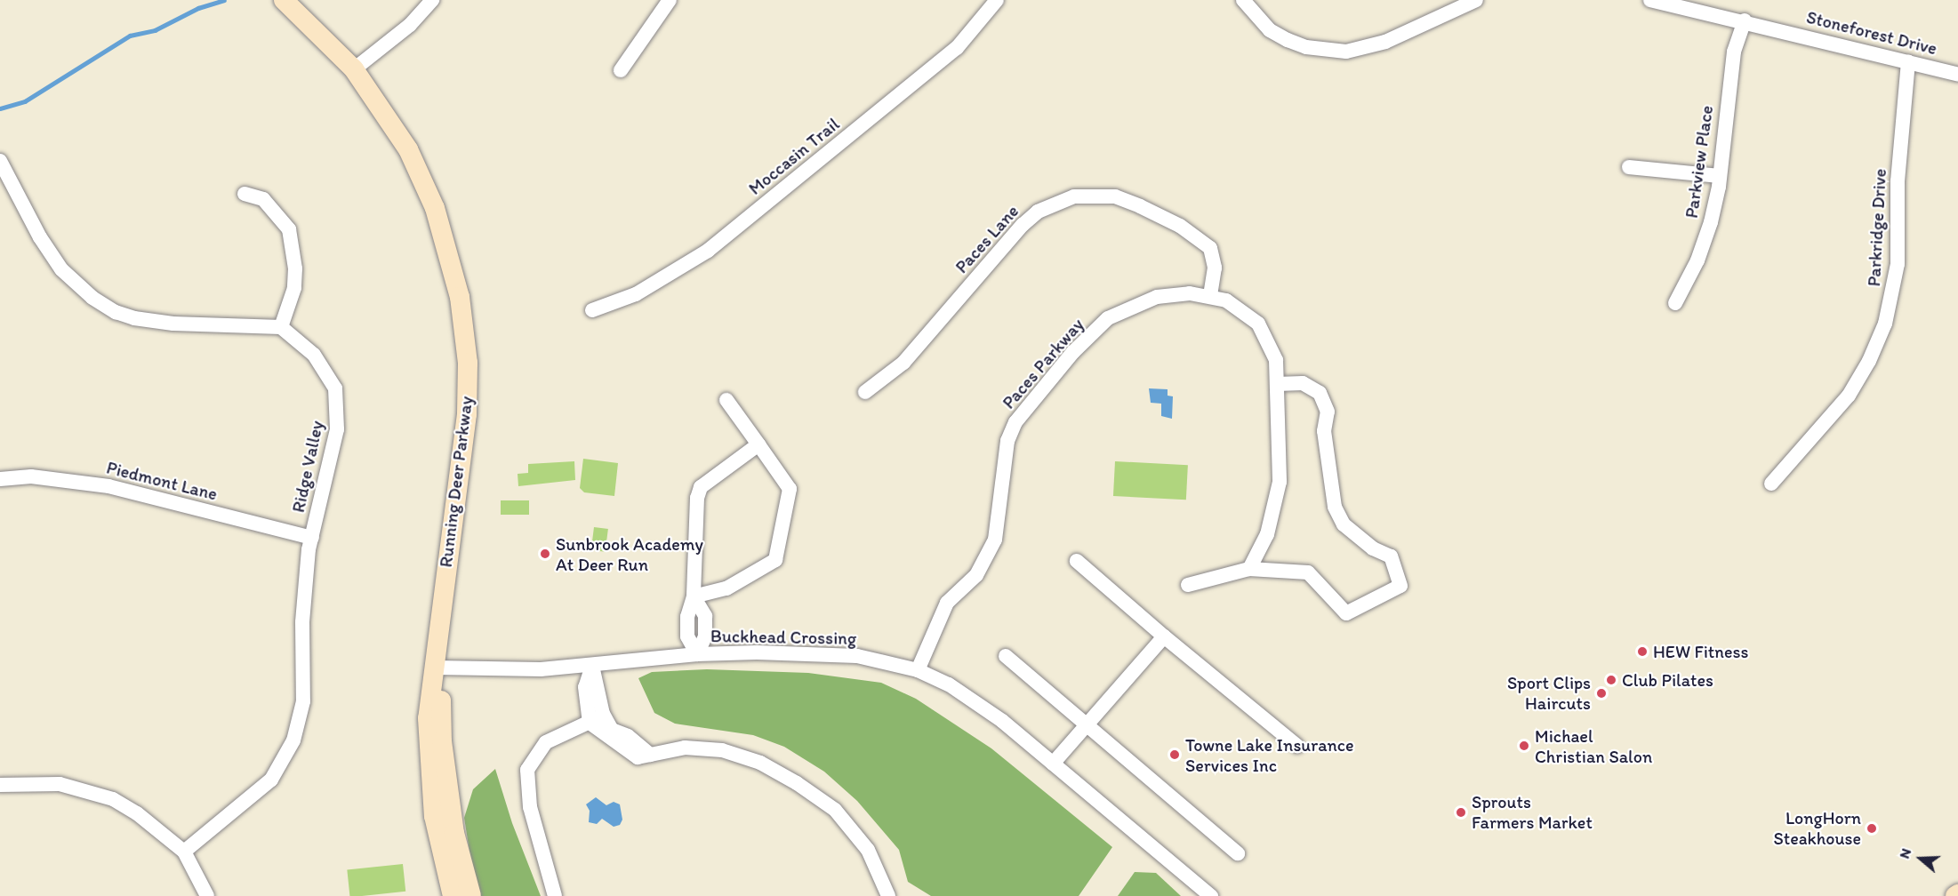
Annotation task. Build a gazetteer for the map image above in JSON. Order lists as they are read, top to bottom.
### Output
{
  "streets": {
    "street": [
      "Stoneforest Drive",
      "Moccasin Trail",
      "Parkview Place",
      "Parkridge Drive",
      "Paces Lane",
      "Paces Parkway",
      "Ridge Valley",
      "Piedmont Lane",
      "Running Deer Parkway",
      "Buckhead Crossing"
    ]
  },
  "crossings": [
    ["Stoneforest Drive", "Parkview Place"],
    ["Stoneforest Drive", "Parkridge Drive"],
    ["Paces Lane", "Paces Parkway"],
    ["Paces Parkway", "Buckhead Crossing"],
    ["Ridge Valley", "Piedmont Lane"],
    ["Running Deer Parkway", "Buckhead Crossing"]
  ],
  "places": [
    "Sunbrook Academy At Deer Run",
    "HEW Fitness",
    "Club Pilates",
    "Sport Clips Haircuts",
    "Michael Christian Salon",
    "Towne Lake Insurance Services Inc",
    "Sprouts Farmers Market",
    "LongHorn Steakhouse"
  ],
  "north": "left"
}
